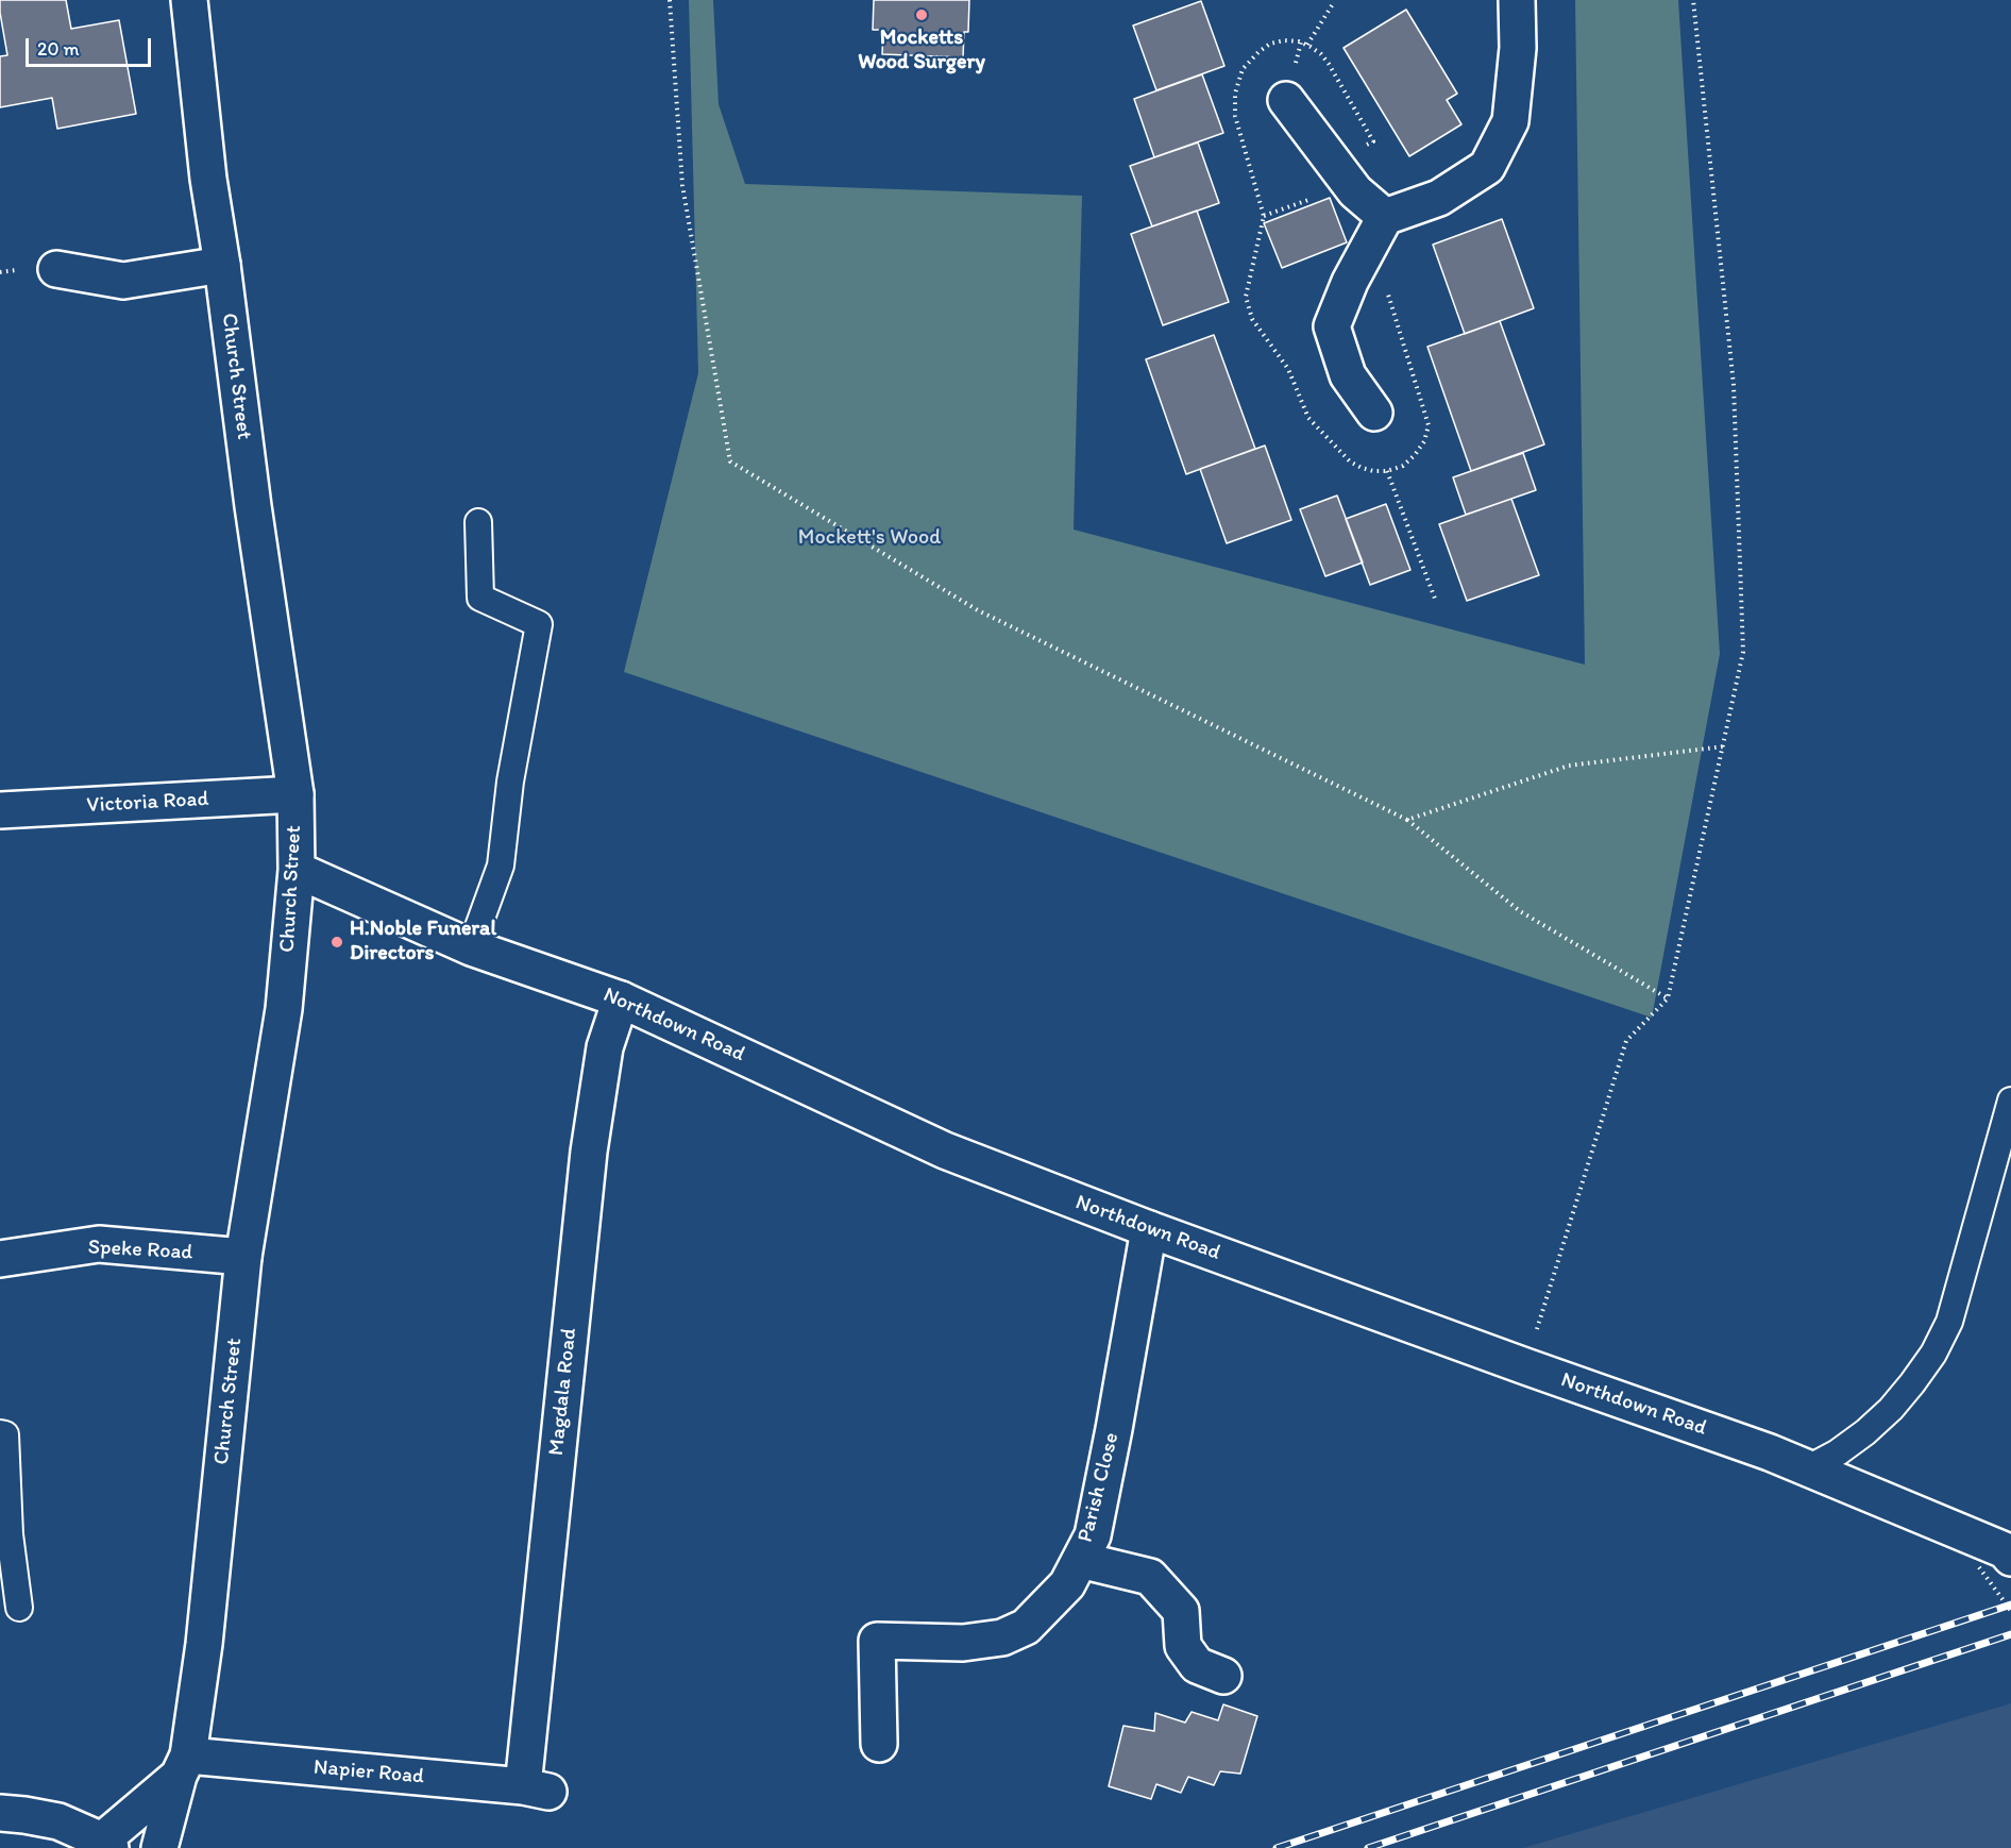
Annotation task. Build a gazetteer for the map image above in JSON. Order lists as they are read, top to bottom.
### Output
{
  "streets": {
    "street": [
      "Church Street",
      "Victoria Road",
      "Northdown Road",
      "Speke Road",
      "Magdala Road",
      "Parish Close",
      "Napier Road"
    ]
  },
  "crossings": [
    ["Church Street", "Victoria Road"],
    ["Church Street", "Northdown Road"],
    ["Church Street", "Speke Road"],
    ["Church Street", "Napier Road"],
    ["Northdown Road", "Magdala Road"],
    ["Northdown Road", "Parish Close"],
    ["Magdala Road", "Napier Road"]
  ],
  "parks": ["Mockett's Wood"],
  "places": ["Mocketts Wood Surgery", "H.Noble Funeral Directors"],
  "scale_bar": "20 m"
}
